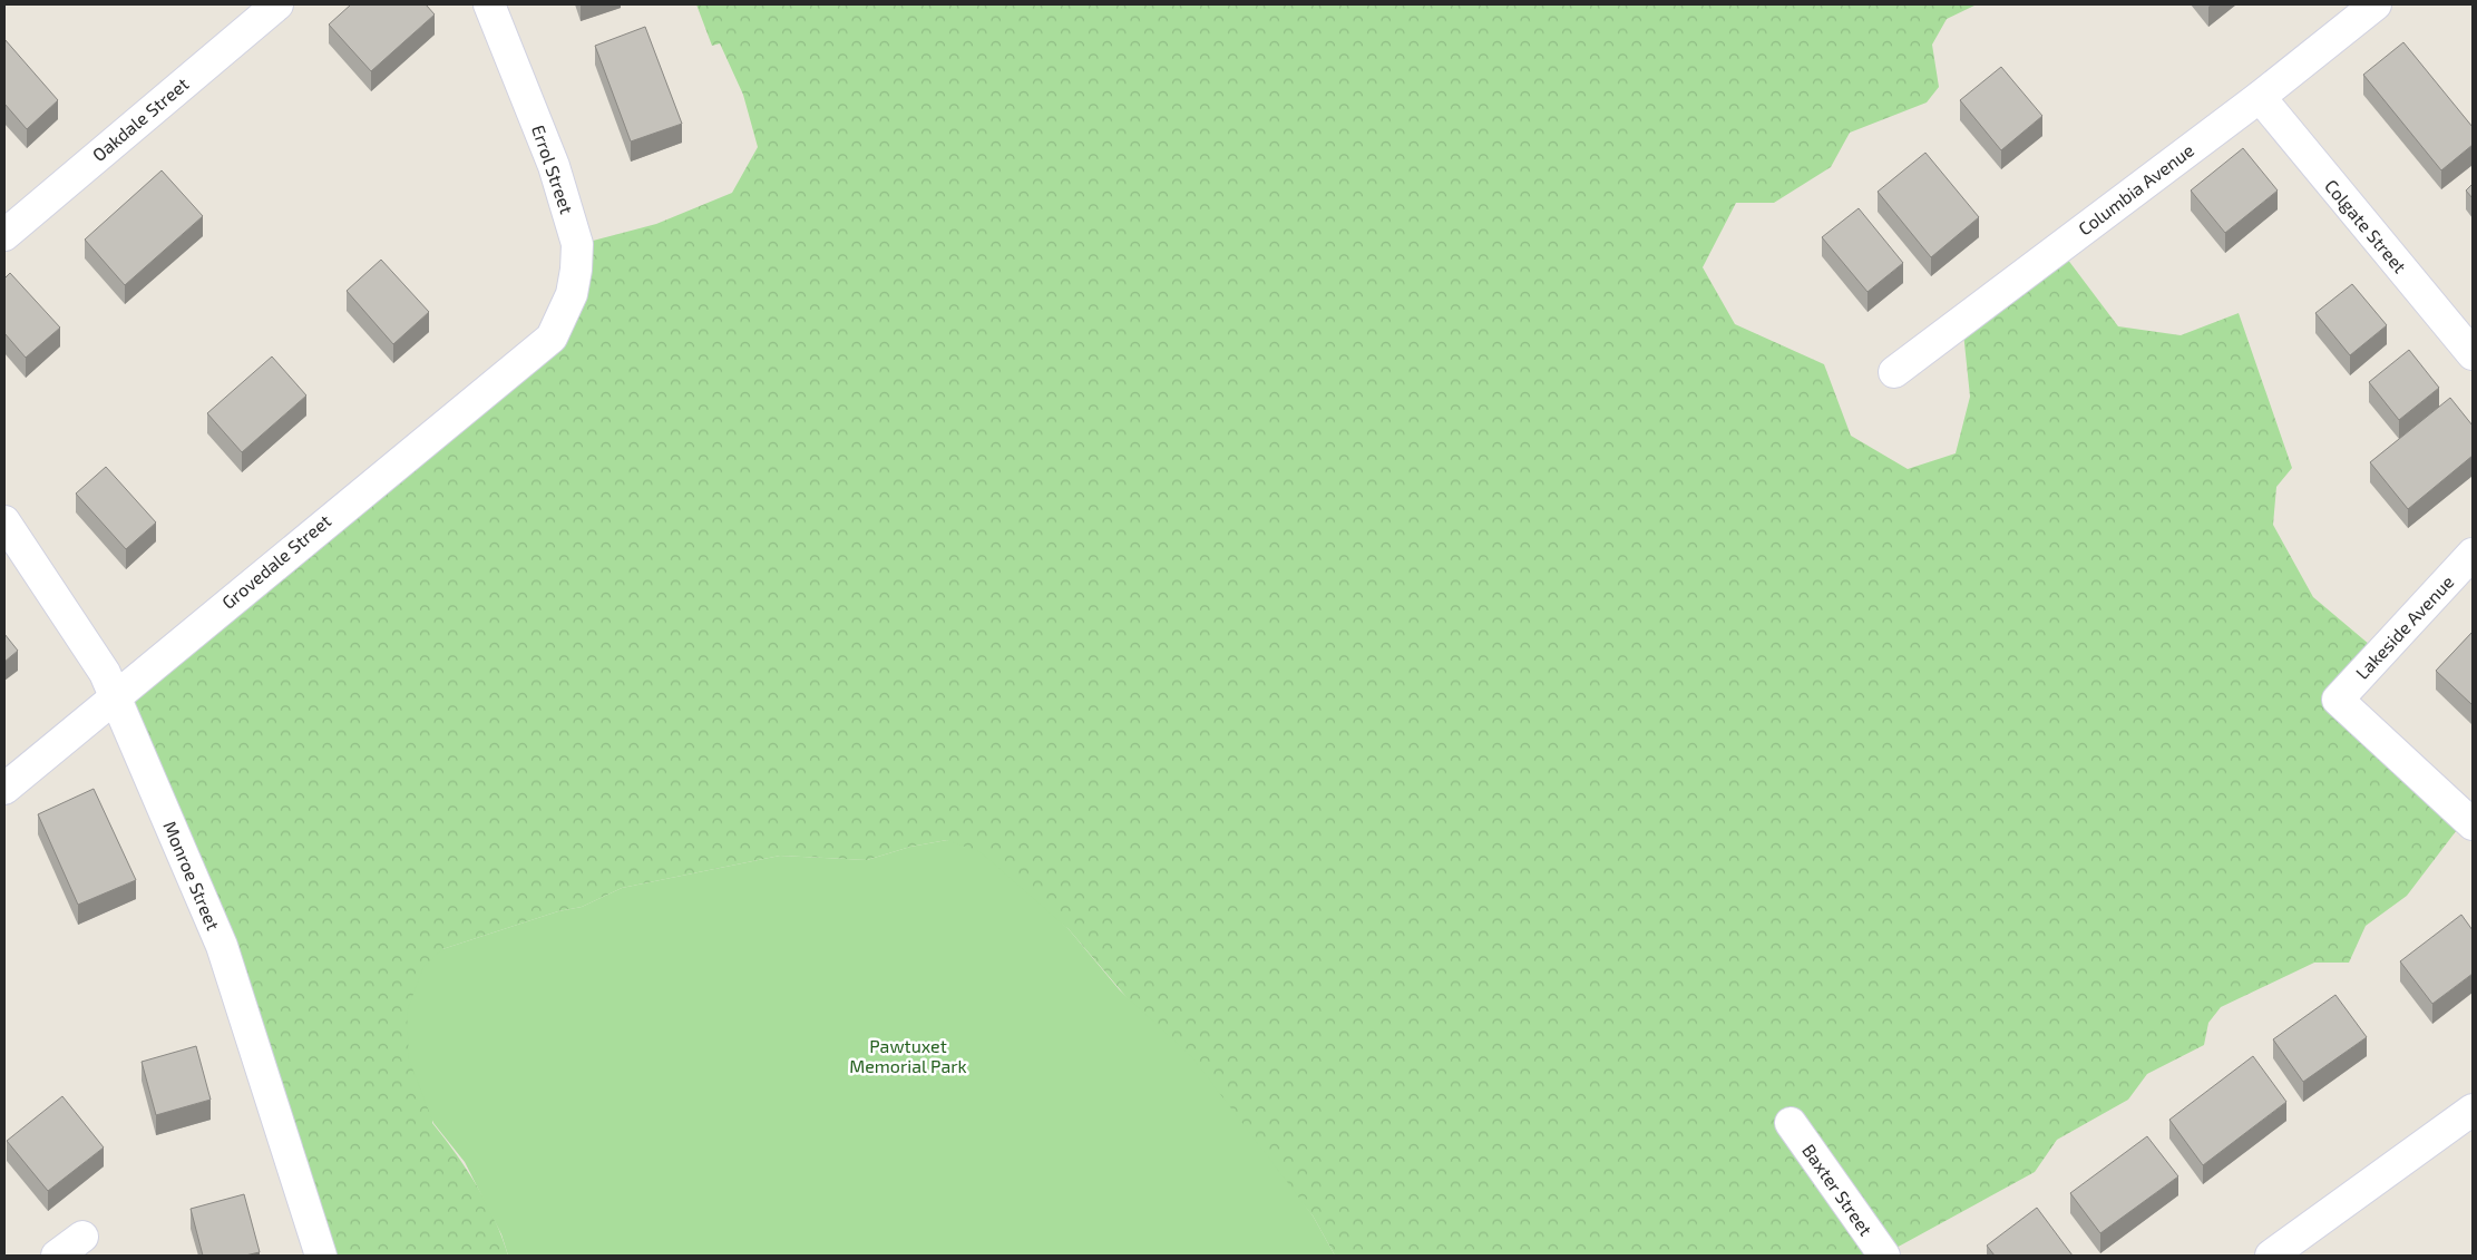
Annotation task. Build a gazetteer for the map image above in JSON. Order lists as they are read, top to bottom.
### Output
{
  "streets": {
    "street": [
      "Oakdale Street",
      "Errol Street",
      "Columbia Avenue",
      "Colgate Street",
      "Grovedale Street",
      "Lakeside Avenue",
      "Monroe Street",
      "Baxter Street"
    ]
  },
  "crossings": [
    ["Errol Street", "Grovedale Street"],
    ["Columbia Avenue", "Colgate Street"],
    ["Grovedale Street", "Monroe Street"]
  ],
  "parks": ["Pawtuxet Memorial Park"]
}
